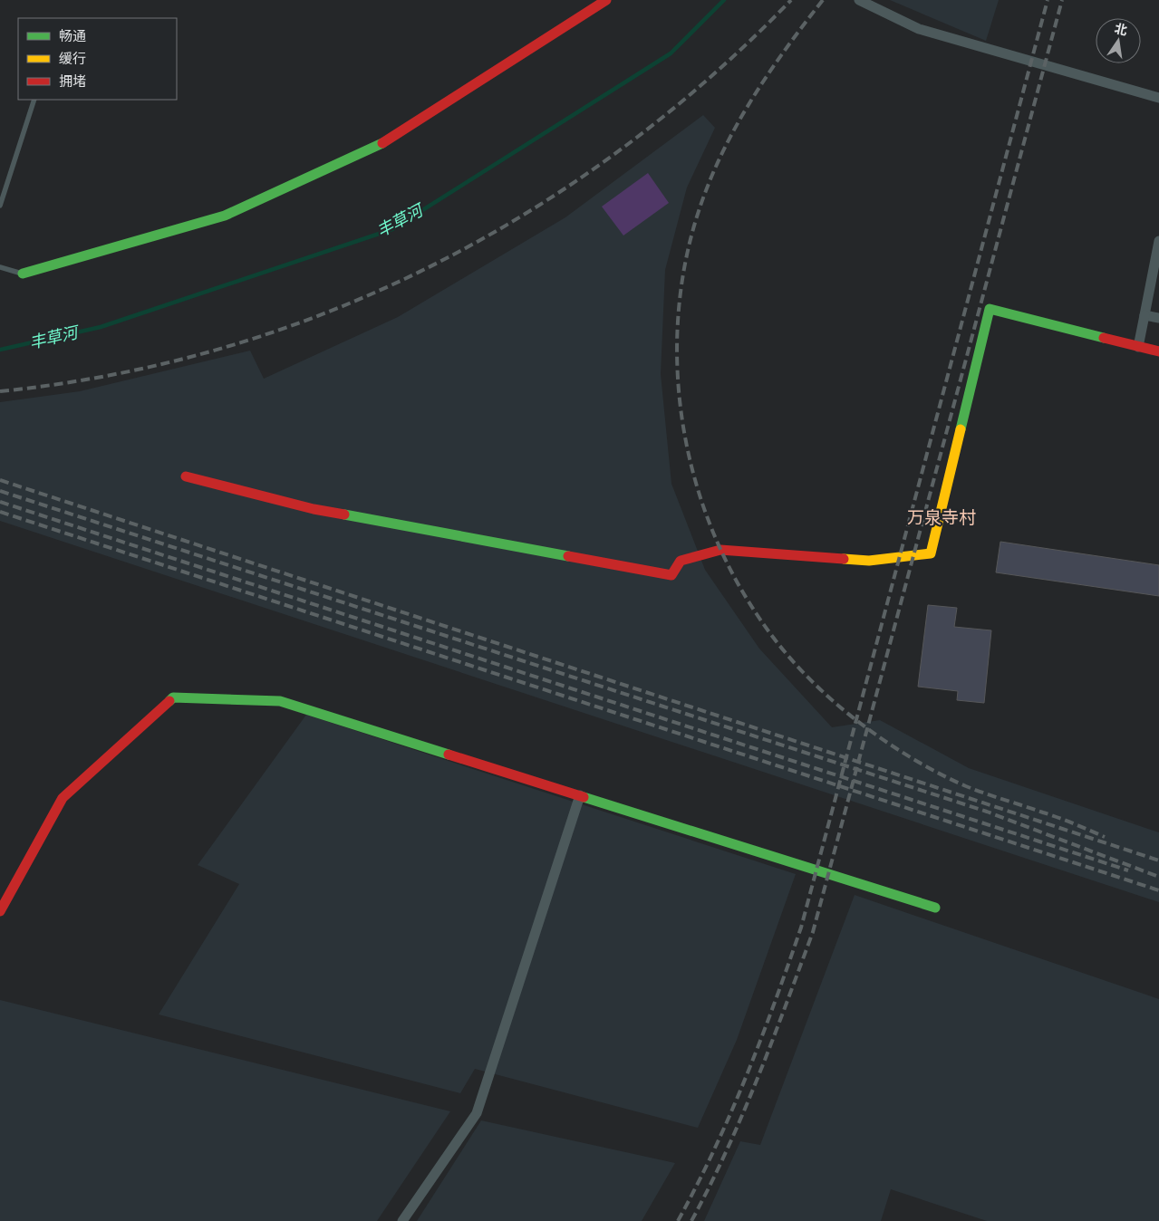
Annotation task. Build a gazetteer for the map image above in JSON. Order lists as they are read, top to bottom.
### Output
{
  "districts": ["万泉寺村"],
  "water": ["丰草河"],
  "legend": ["畅通", "缓行", "拥堵"],
  "north": "top"
}
